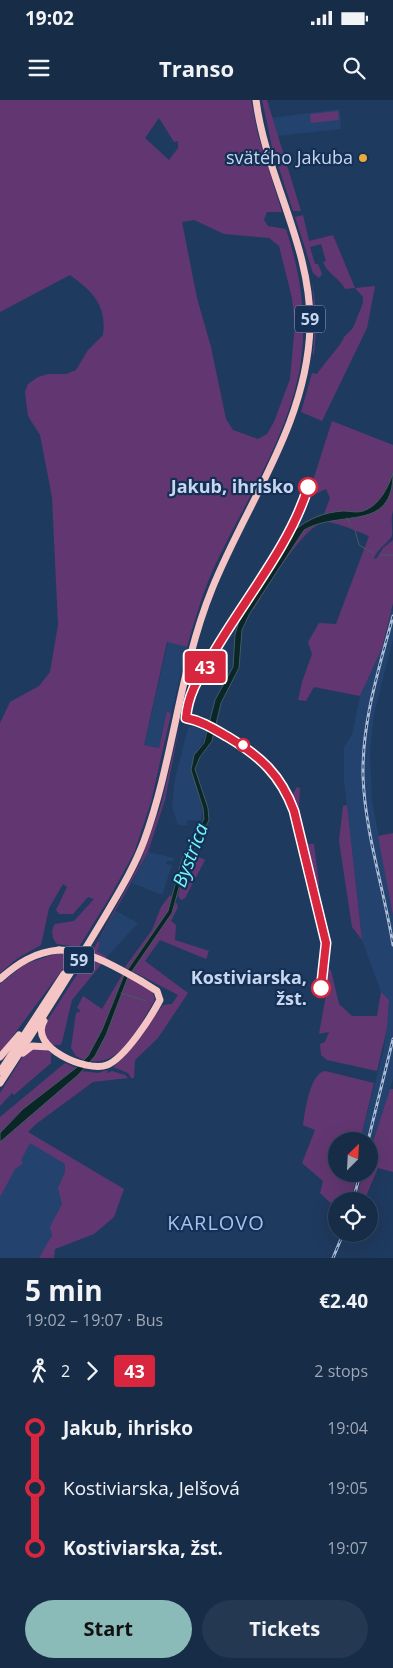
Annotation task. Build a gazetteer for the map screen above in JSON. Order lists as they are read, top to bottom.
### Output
{
  "streets": {
    "main road": ["59"]
  },
  "districts": ["KARLOVO"],
  "water": ["Bystrica"],
  "places": ["svätého Jakuba", "Jakub, ihrisko", "Kostiviarska, žst."],
  "lines": ["bus line 43"],
  "north": "top right",
  "page": {
    "status": "19:02",
    "header": "Transo",
    "on_map": "43",
    "heading": ["5 min", "19:02 – 19:07 · Bus", "€2.40"],
    "legs": ["2", "43", "2 stops"],
    "list": [
      {
        "name": "Jakub, ihrisko",
        "value": "19:04"
      },
      {
        "name": "Kostiviarska, Jelšová",
        "value": "19:05"
      },
      {
        "name": "Kostiviarska, žst.",
        "value": "19:07"
      }
    ],
    "buttons": ["Start", "Tickets"]
  }
}
